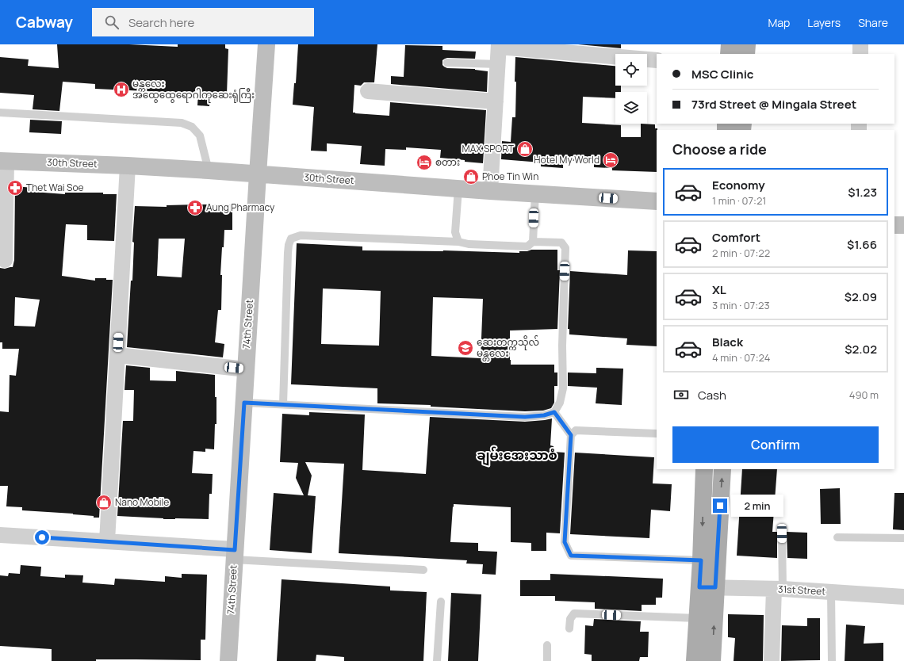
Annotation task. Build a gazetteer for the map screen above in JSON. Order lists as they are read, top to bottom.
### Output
{
  "streets": {
    "main road": ["30th Street", "74th Street"],
    "street": ["31st Street"]
  },
  "crossings": [
    ["30th Street", "74th Street"]
  ],
  "districts": ["ချမ်းအေးသာစံ"],
  "places": {
    "hospital": ["မန္တလေး အထွေထွေရောဂါကုဆေးရုံကြီး"],
    "shop": ["MAX SPORT", "Phoe Tin Win", "Nano Mobile"],
    "hotel": ["Hotel My World", "စတား"],
    "pharmacy": ["Thet Wai Soe", "Aung Pharmacy"],
    "school or university": ["ဆေးတက္ကသိုလ် မန္တလေး"]
  },
  "page": {
    "header": "Cabway",
    "search": "Search here",
    "nav": ["Map", "Layers", "Share"],
    "banner": ["MSC Clinic", "73rd Street @ Mingala Street"],
    "heading": "Choose a ride",
    "list": [
      {
        "name": "Economy",
        "note": "1 min · 07:21",
        "value": "$1.23"
      },
      {
        "name": "Comfort",
        "note": "2 min · 07:22",
        "value": "$1.66"
      },
      {
        "name": "XL",
        "note": "3 min · 07:23",
        "value": "$2.09"
      },
      {
        "name": "Black",
        "note": "4 min · 07:24",
        "value": "$2.02"
      }
    ],
    "pay": ["Cash", "490 m"],
    "buttons": "Confirm",
    "bubble": "2 min"
  }
}
